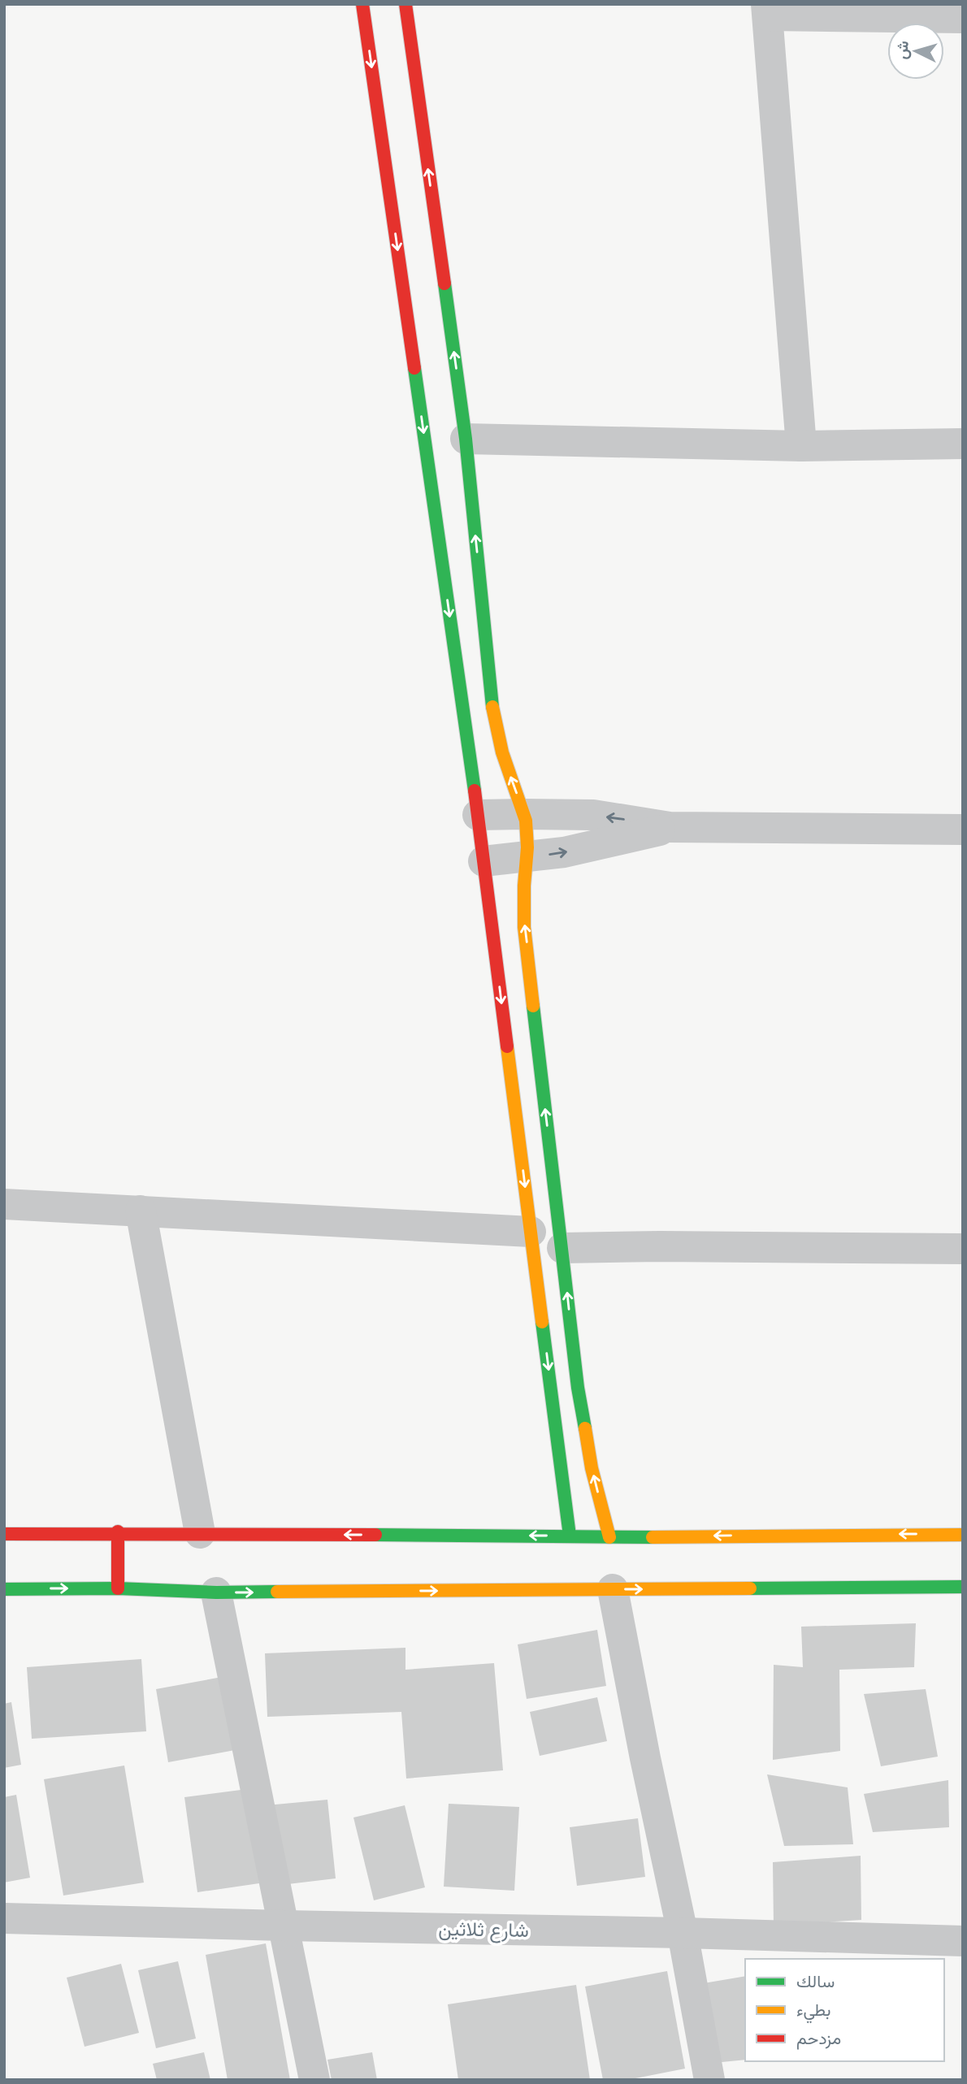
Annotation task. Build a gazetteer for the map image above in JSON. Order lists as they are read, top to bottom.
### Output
{
  "streets": {
    "street": ["شارع ثلاثين"]
  },
  "legend": ["سالك", "بطيء", "مزدحم"],
  "north": "left"
}
